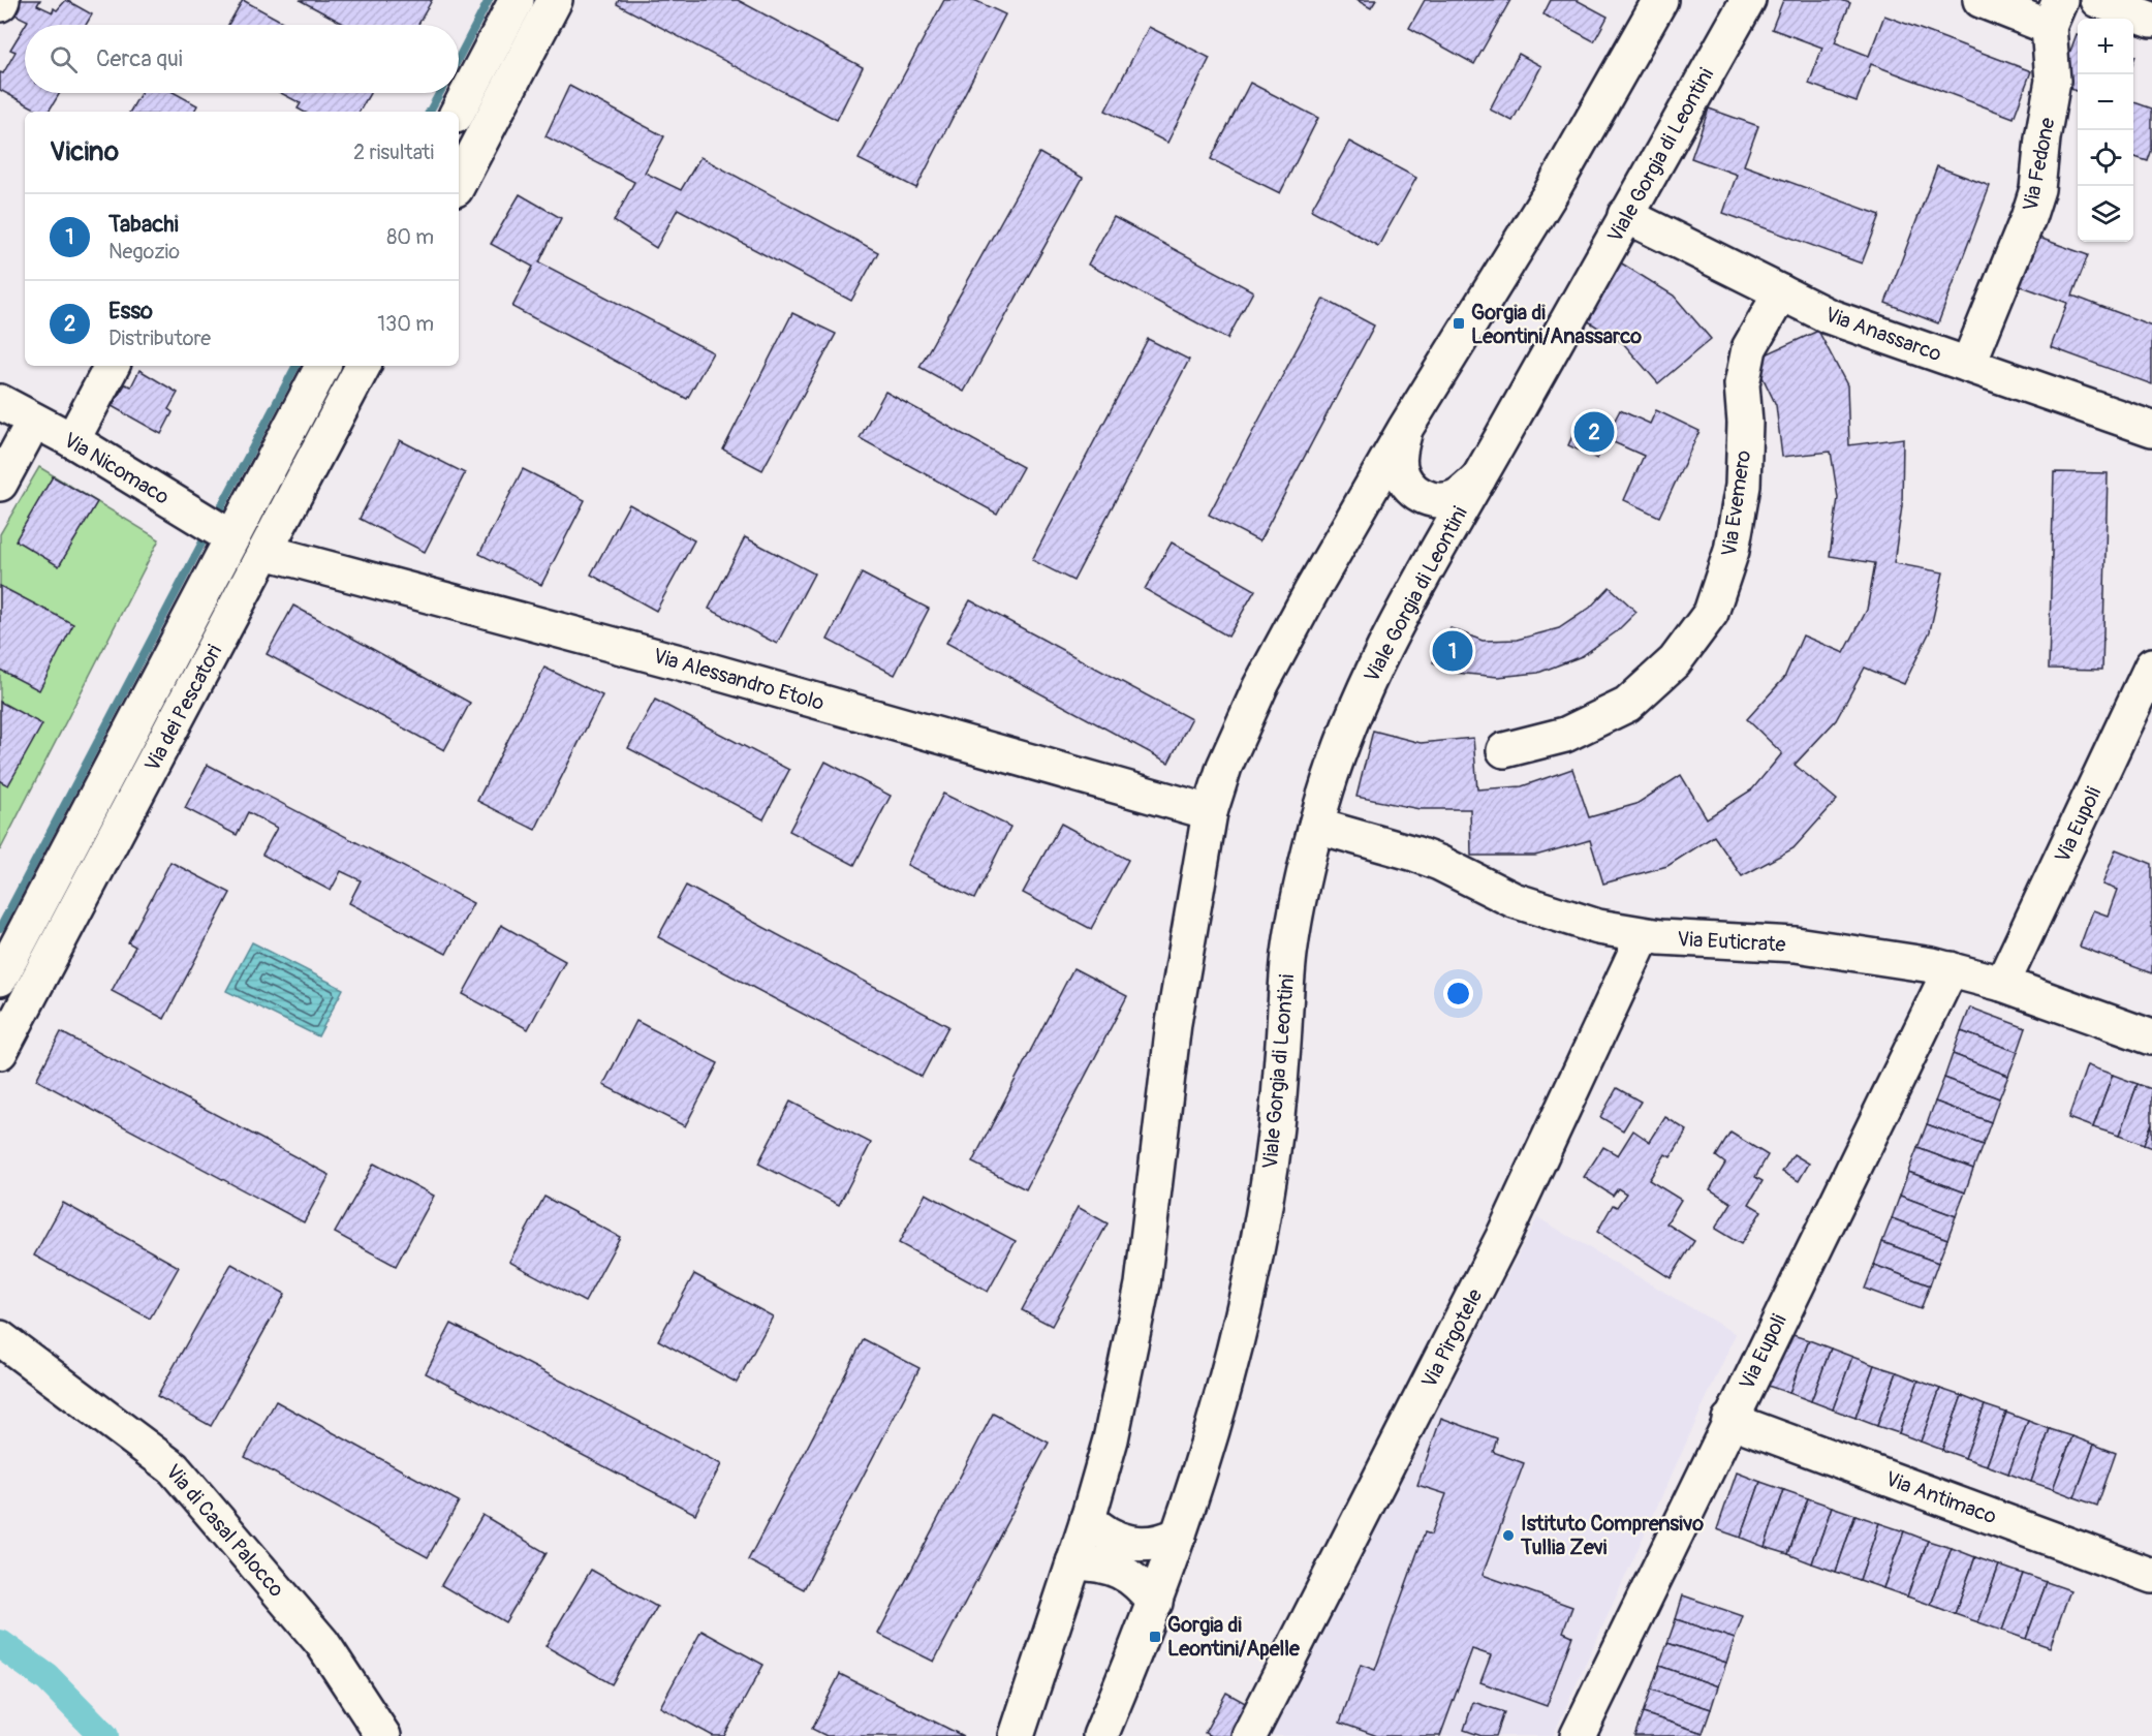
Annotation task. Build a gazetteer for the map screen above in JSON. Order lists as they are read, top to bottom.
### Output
{
  "streets": {
    "street": [
      "Viale Gorgia di Leontini",
      "Via Fedone",
      "Via Anassarco",
      "Via Nicomaco",
      "Via Evemero",
      "Via Alessandro Etolo",
      "Via dei Pescatori",
      "Via Eupoli",
      "Via Euticrate",
      "Via Pirgotele",
      "Via Antimaco",
      "Via di Casal Palocco"
    ]
  },
  "crossings": [
    ["Viale Gorgia di Leontini", "Via Anassarco"],
    ["Viale Gorgia di Leontini", "Via Euticrate"],
    ["Via Fedone", "Via Anassarco"],
    ["Via Anassarco", "Via Evemero"],
    ["Via Nicomaco", "Via dei Pescatori"],
    ["Via Alessandro Etolo", "Via dei Pescatori"],
    ["Via Eupoli", "Via Euticrate"],
    ["Via Eupoli", "Via Antimaco"],
    ["Via Euticrate", "Via Pirgotele"]
  ],
  "places": {
    "transit": ["Gorgia di Leontini/Anassarco", "Gorgia di Leontini/Apelle"],
    "other": ["Istituto Comprensivo Tullia Zevi"]
  },
  "page": {
    "map_buttons": ["+", "−"],
    "search": "Cerca qui",
    "heading": ["Vicino", "2 risultati"],
    "list": [
      {
        "mark": "1",
        "name": "Tabachi",
        "note": "Negozio",
        "value": "80 m"
      },
      {
        "mark": "2",
        "name": "Esso",
        "note": "Distributore",
        "value": "130 m"
      }
    ],
    "pins": ["2", "1"]
  }
}
